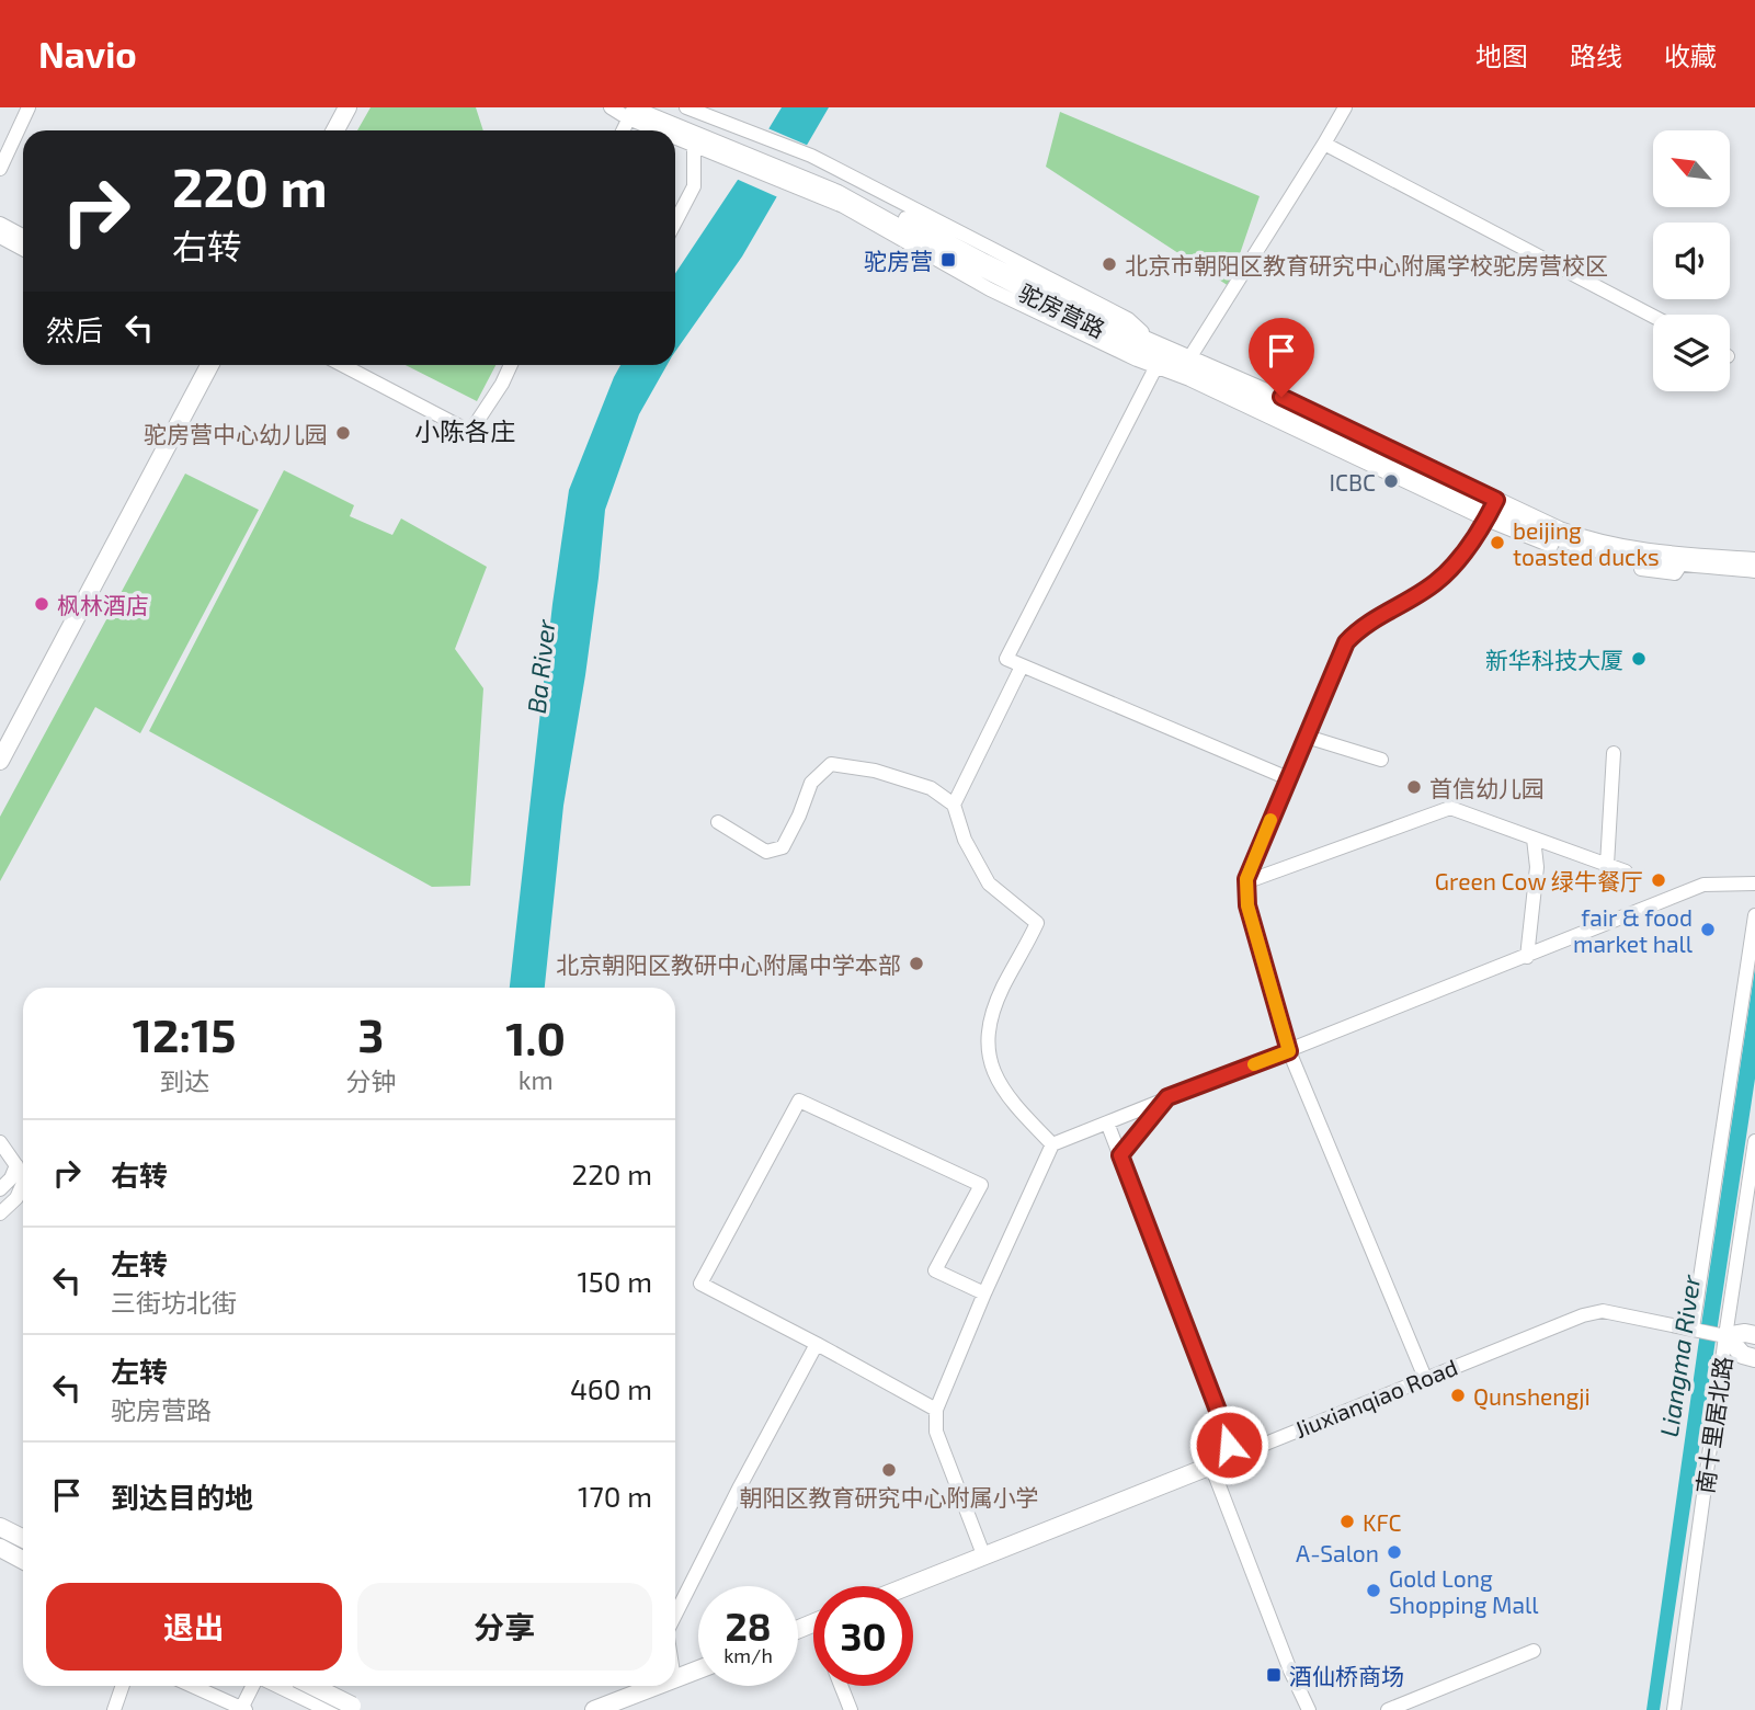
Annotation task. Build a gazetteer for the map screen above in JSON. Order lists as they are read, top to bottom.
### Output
{
  "streets": {
    "main road": ["Jiuxianqiao Road"],
    "street": ["驼房营路", "南十里居北路"]
  },
  "crossings": [
    ["Jiuxianqiao Road", "南十里居北路"]
  ],
  "districts": ["小陈各庄"],
  "water": ["Ba River", "Liangma River"],
  "places": {
    "transit": ["驼房营", "酒仙桥商场"],
    "other": [
      "北京市朝阳区教育研究中心附属学校驼房营校区",
      "驼房营中心幼儿园",
      "ICBC",
      "beijing toasted ducks",
      "枫林酒店",
      "新华科技大厦",
      "首信幼儿园",
      "Green Cow 绿牛餐厅",
      "fair & food market hall",
      "北京朝阳区教研中心附属中学本部",
      "Qunshengji",
      "朝阳区教育研究中心附属小学",
      "KFC",
      "A-Salon",
      "Gold Long Shopping Mall"
    ]
  },
  "north": "top left",
  "page": {
    "header": "Navio",
    "nav": ["地图", "路线", "收藏"],
    "turn": ["220 m", "右转"],
    "then": "然后",
    "eta": [
      "12:15",
      "到达",
      "3",
      "分钟",
      "1.0",
      "km"
    ],
    "list": [
      {
        "name": "右转",
        "value": "220 m"
      },
      {
        "name": "左转",
        "note": "三街坊北街",
        "value": "150 m"
      },
      {
        "name": "左转",
        "note": "驼房营路",
        "value": "460 m"
      },
      {
        "name": "到达目的地",
        "value": "170 m"
      }
    ],
    "buttons": ["退出", "分享"],
    "speed": "28 km/h",
    "limit": "30"
  }
}
